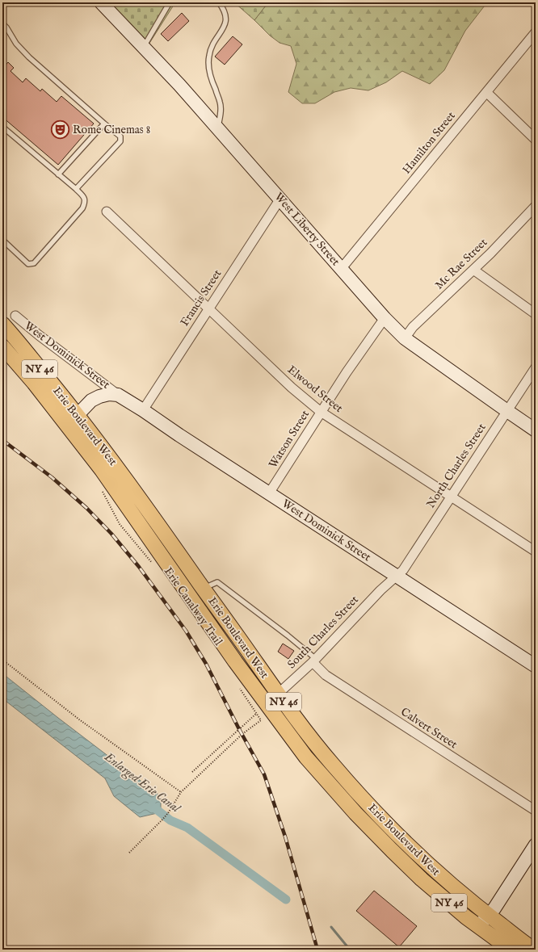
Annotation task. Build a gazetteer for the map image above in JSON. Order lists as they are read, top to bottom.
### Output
{
  "streets": {
    "main road": ["NY 46", "Erie Boulevard West"],
    "street": [
      "Hamilton Street",
      "West Liberty Street",
      "Mc Rae Street",
      "Francis Street",
      "West Dominick Street",
      "Elwood Street",
      "Watson Street",
      "North Charles Street",
      "South Charles Street",
      "Calvert Street"
    ],
    "path": ["Erie Canalway Trail"]
  },
  "crossings": [
    ["Hamilton Street", "West Liberty Street"],
    ["West Liberty Street", "Mc Rae Street"],
    ["West Liberty Street", "Francis Street"],
    ["West Liberty Street", "Watson Street"],
    ["West Liberty Street", "North Charles Street"],
    ["Francis Street", "West Dominick Street"],
    ["Francis Street", "Elwood Street"],
    ["West Dominick Street", "Erie Boulevard West"],
    ["West Dominick Street", "Watson Street"],
    ["West Dominick Street", "North Charles Street"],
    ["West Dominick Street", "South Charles Street"],
    ["Elwood Street", "Watson Street"],
    ["Elwood Street", "North Charles Street"],
    ["Erie Boulevard West", "South Charles Street"],
    ["North Charles Street", "South Charles Street"],
    ["South Charles Street", "Calvert Street"]
  ],
  "water": ["Enlarged Erie Canal"],
  "places": {
    "theatre": ["Rome Cinemas 8"]
  }
}
